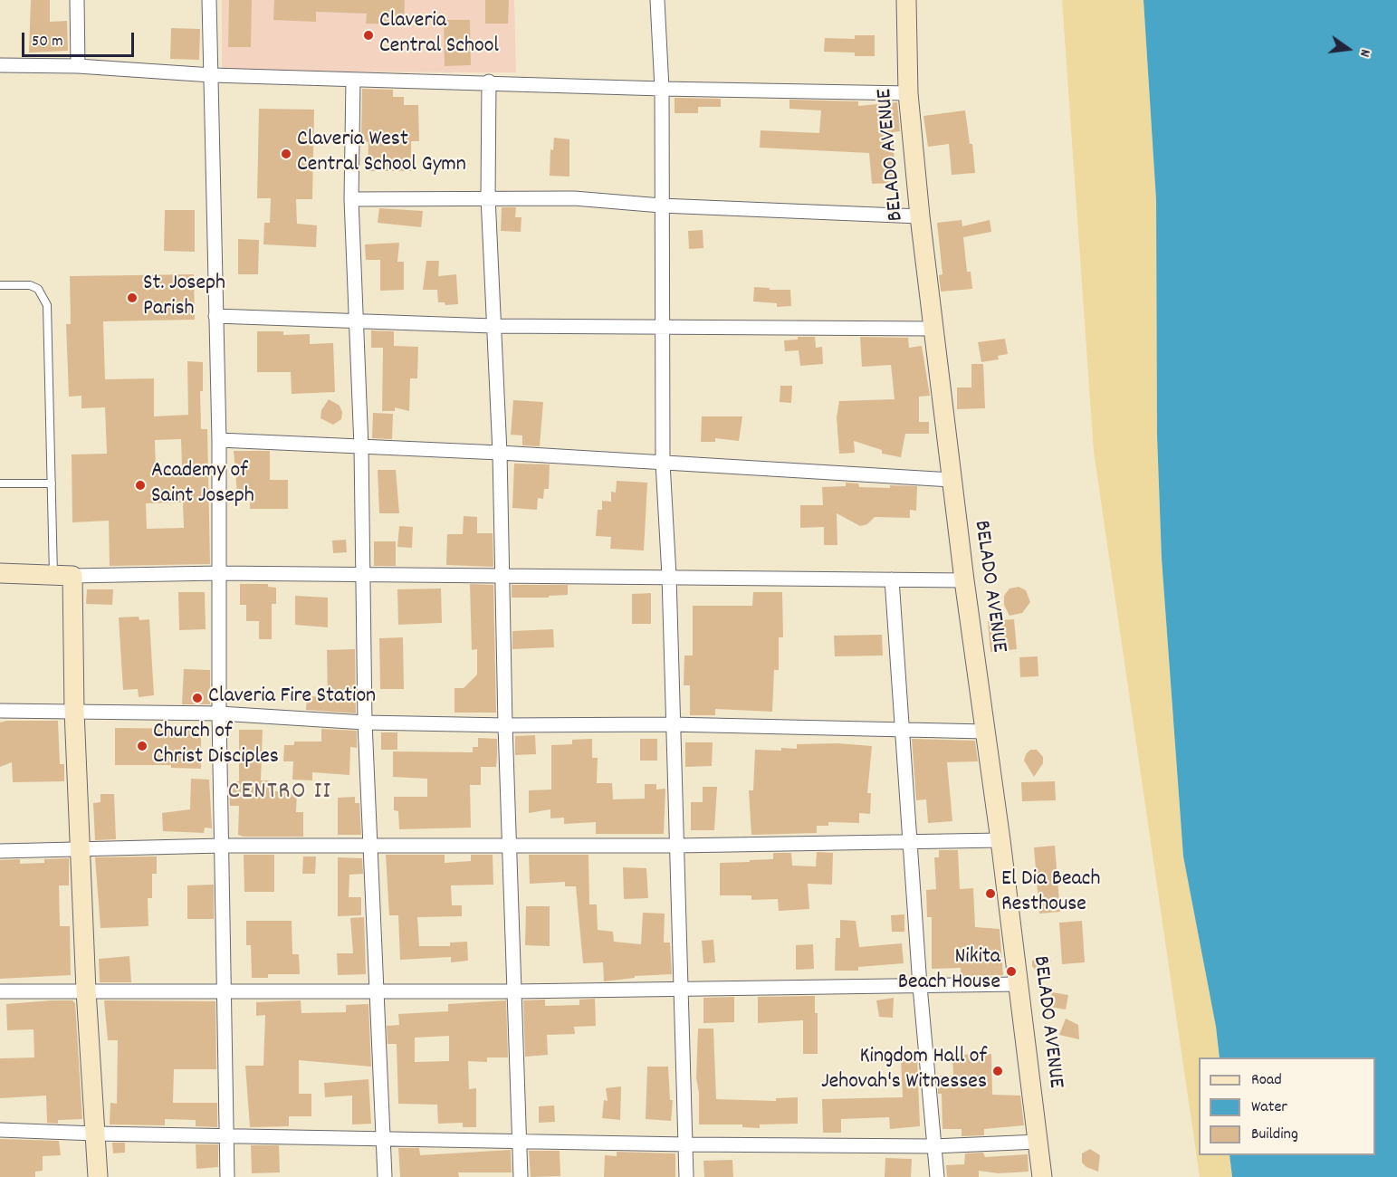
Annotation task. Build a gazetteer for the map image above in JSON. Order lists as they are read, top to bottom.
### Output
{
  "streets": {
    "street": ["BELADO AVENUE"]
  },
  "districts": ["CENTRO II"],
  "places": [
    "Claveria Central School",
    "Claveria West Central School Gymn",
    "St. Joseph Parish",
    "Academy of Saint Joseph",
    "Claveria Fire Station",
    "Church of Christ Disciples",
    "El Dia Beach Resthouse",
    "Nikita Beach House",
    "Kingdom Hall of Jehovah's Witnesses"
  ],
  "legend": ["Road", "Water", "Building"],
  "scale_bar": "50 m",
  "north": "right"
}
